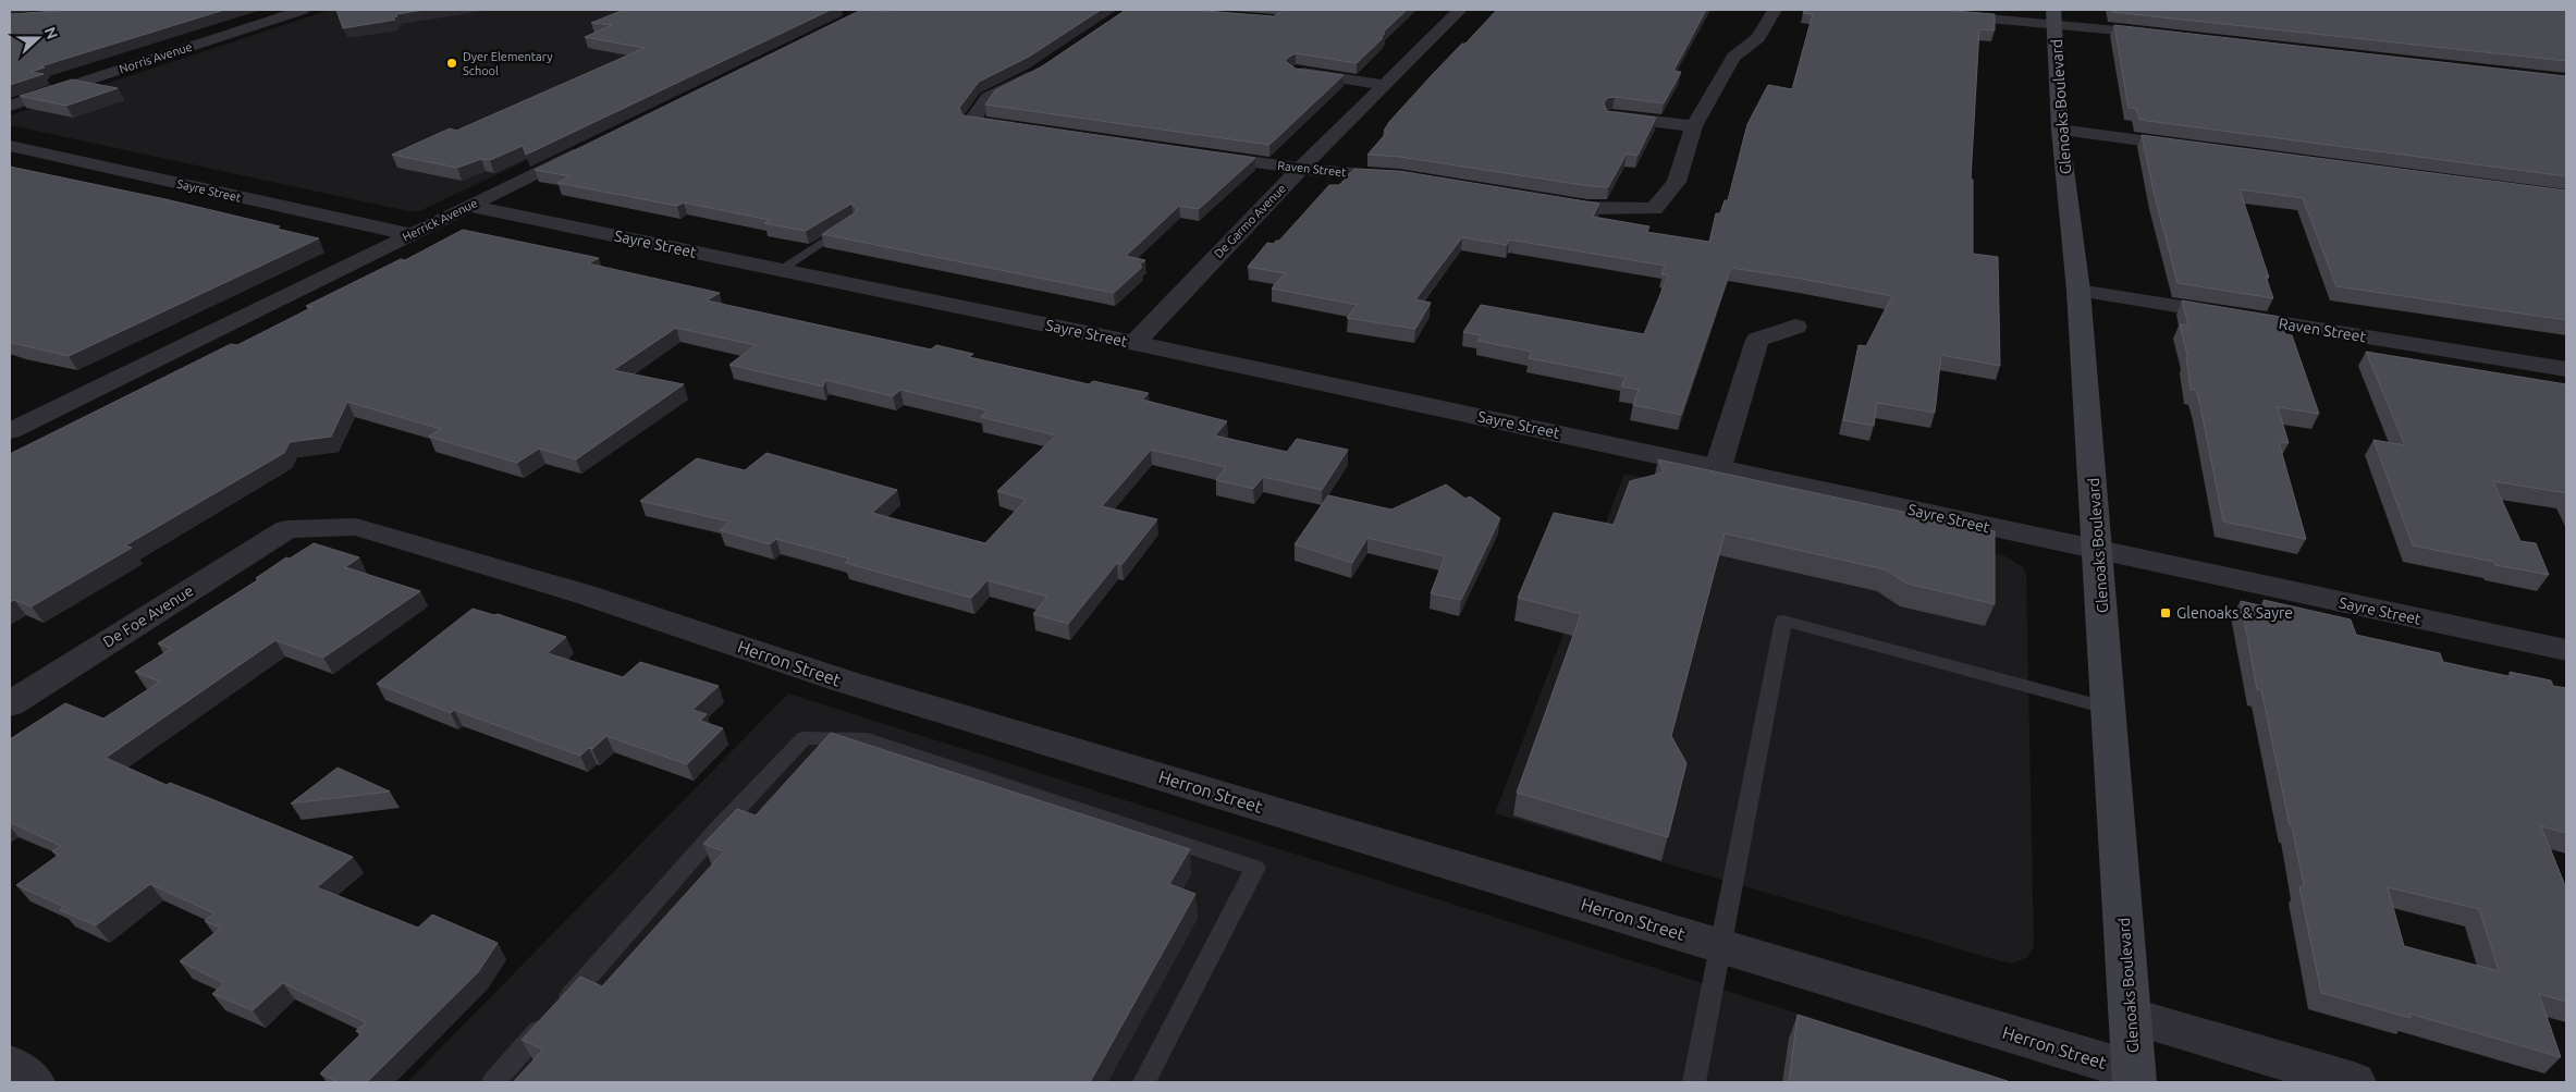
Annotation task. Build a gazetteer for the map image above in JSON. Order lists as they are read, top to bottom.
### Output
{
  "streets": {
    "main road": ["Glenoaks Boulevard"],
    "street": [
      "Norris Avenue",
      "Raven Street",
      "Sayre Street",
      "Herrick Avenue",
      "De Garmo Avenue",
      "De Foe Avenue",
      "Herron Street"
    ]
  },
  "crossings": [
    ["Glenoaks Boulevard", "Raven Street"],
    ["Glenoaks Boulevard", "Sayre Street"],
    ["Glenoaks Boulevard", "Herron Street"],
    ["Raven Street", "De Garmo Avenue"],
    ["Sayre Street", "Herrick Avenue"],
    ["Sayre Street", "De Garmo Avenue"],
    ["De Foe Avenue", "Herron Street"]
  ],
  "places": {
    "other": ["Dyer Elementary School"],
    "transit": ["Glenoaks & Sayre"]
  },
  "north": "right"
}
